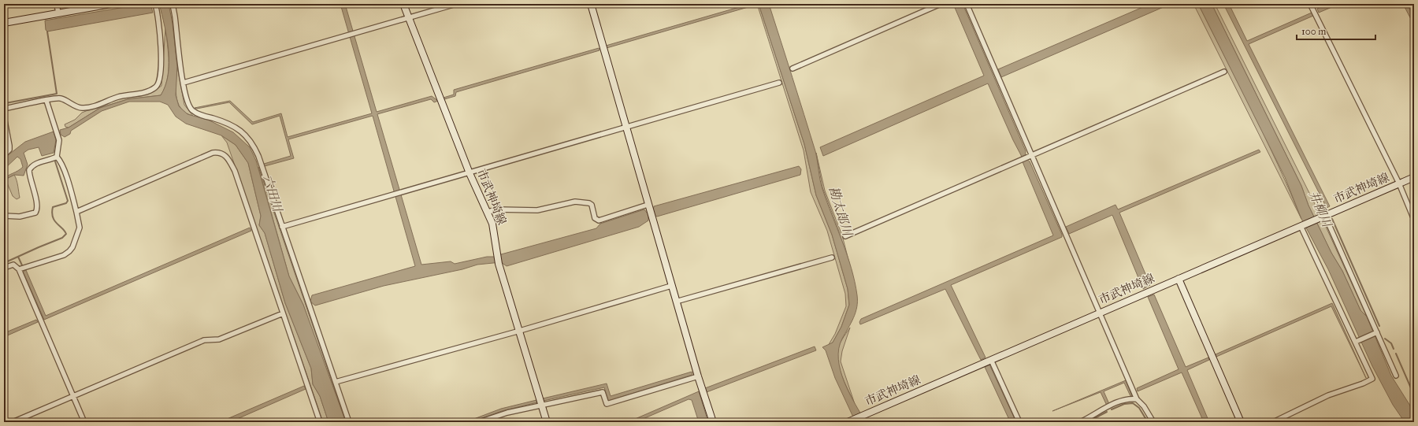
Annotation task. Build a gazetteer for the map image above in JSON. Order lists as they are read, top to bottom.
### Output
{
  "streets": {
    "main road": ["市武神埼線"]
  },
  "water": ["六田川", "井柳川", "勘太郎川"],
  "scale_bar": "100 m"
}
